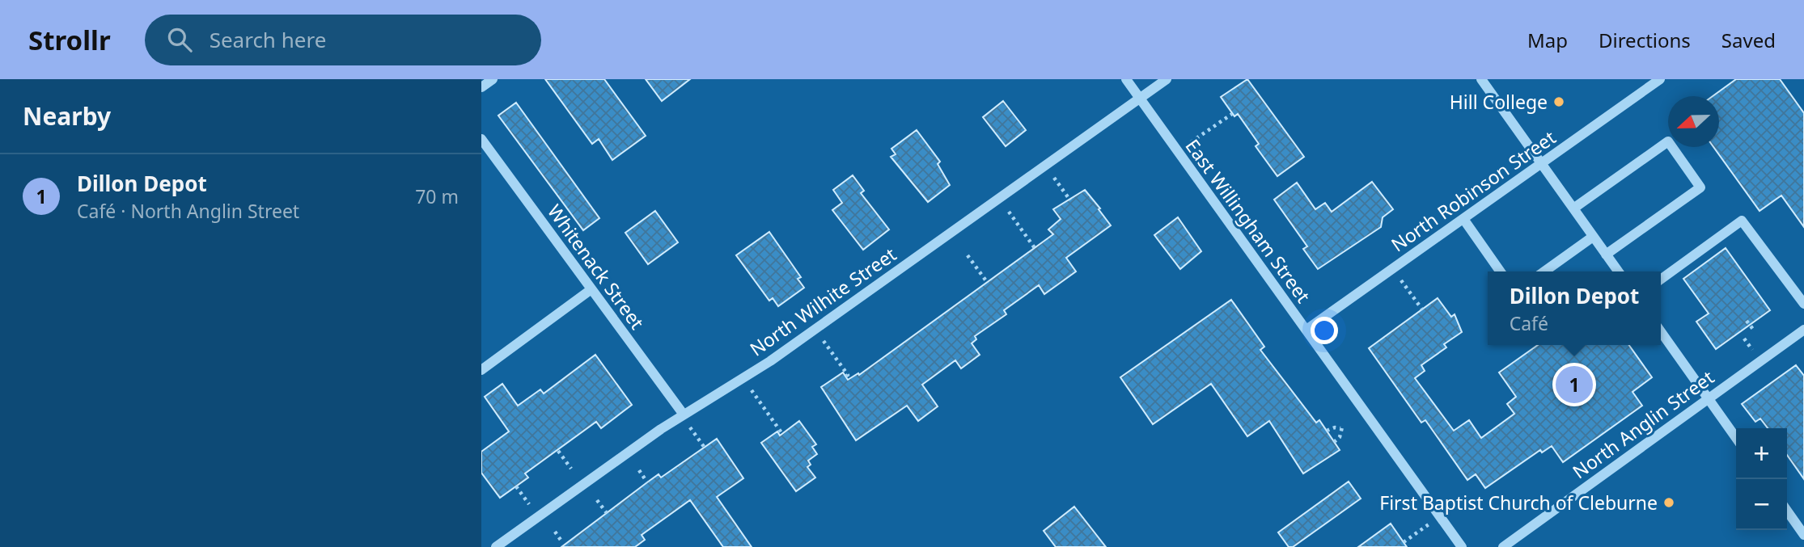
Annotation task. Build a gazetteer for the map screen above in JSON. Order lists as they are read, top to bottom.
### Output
{
  "streets": {
    "street": [
      "North Robinson Street",
      "East Willingham Street",
      "Whitenack Street",
      "North Wilhite Street",
      "North Anglin Street"
    ]
  },
  "crossings": [
    ["North Robinson Street", "East Willingham Street"],
    ["East Willingham Street", "North Wilhite Street"],
    ["Whitenack Street", "North Wilhite Street"]
  ],
  "places": ["Hill College", "First Baptist Church of Cleburne"],
  "north": "left",
  "page": {
    "header": "Strollr",
    "search": "Search here",
    "nav": ["Map", "Directions", "Saved"],
    "heading": "Nearby",
    "list": [
      {
        "mark": "1",
        "name": "Dillon Depot",
        "note": "Café · North Anglin Street",
        "value": "70 m"
      }
    ],
    "popup": ["Dillon Depot", "Café"],
    "pins": "1",
    "map_buttons": ["+", "−"]
  }
}
